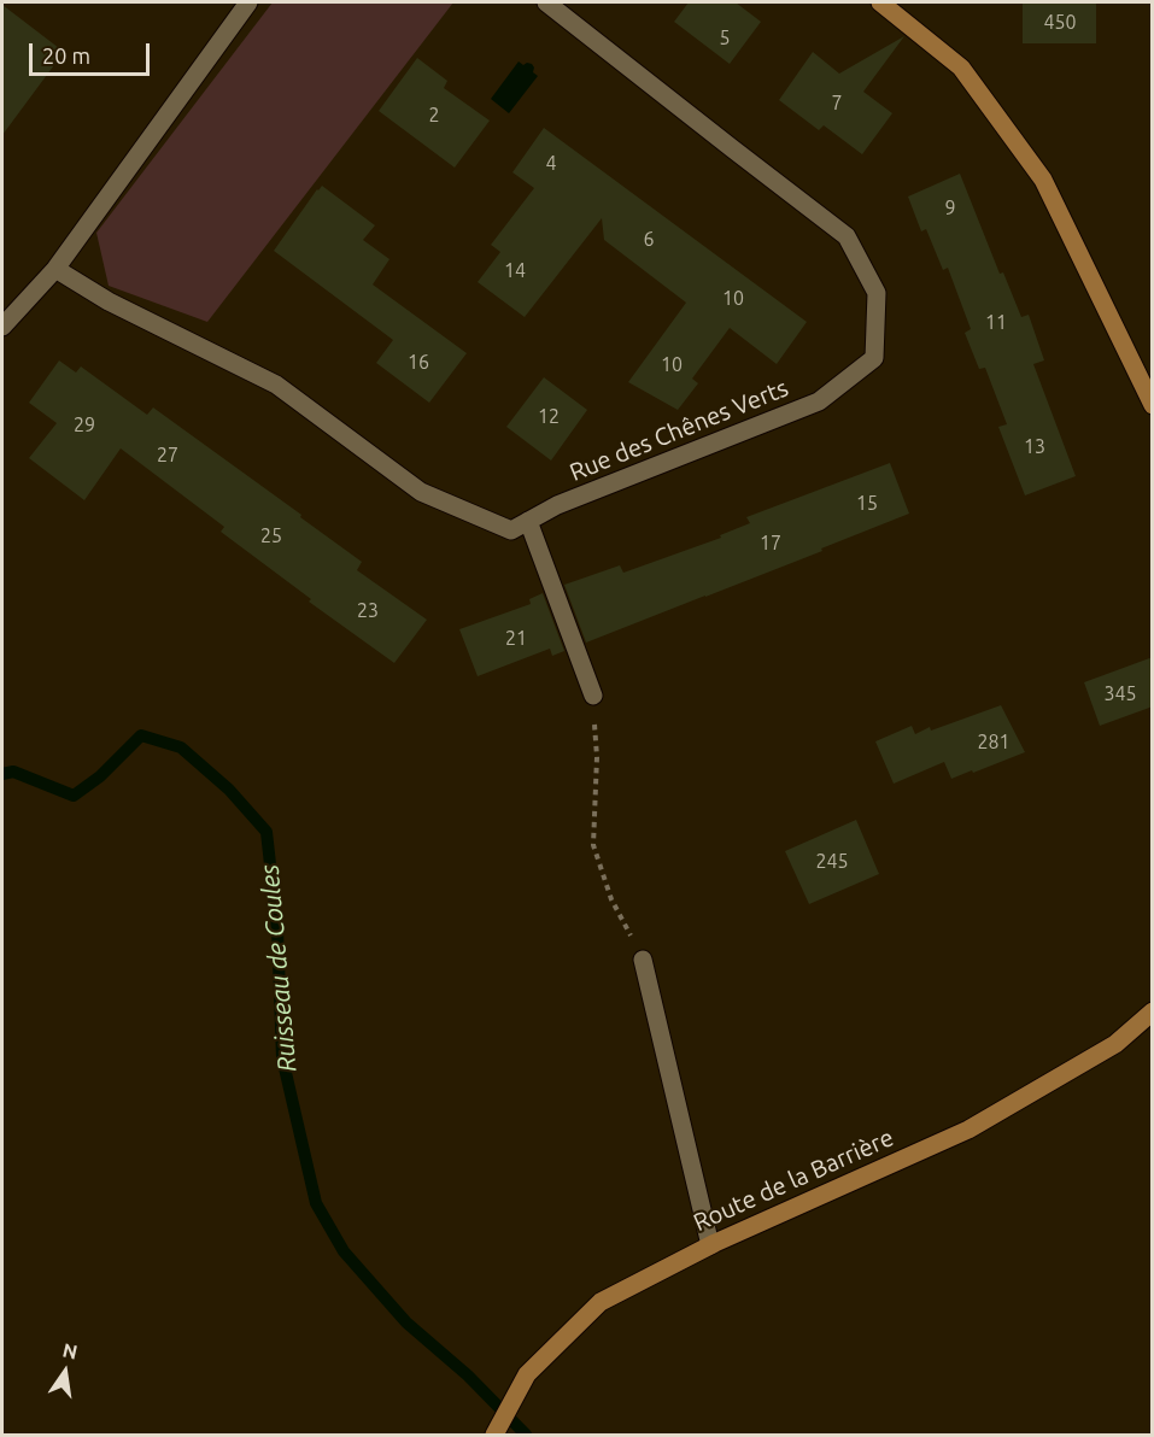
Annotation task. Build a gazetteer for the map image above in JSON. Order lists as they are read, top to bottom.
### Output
{
  "streets": {
    "street": ["Rue des Chênes Verts", "Route de la Barrière"]
  },
  "water": ["Ruisseau de Coules"],
  "house_numbers": [
    "450",
    "5",
    "7",
    "2",
    "4",
    "9",
    "6",
    "14",
    "10",
    "11",
    "16",
    "10",
    "12",
    "29",
    "13",
    "27",
    "15",
    "25",
    "17",
    "23",
    "21",
    "345",
    "281",
    "245"
  ],
  "scale_bar": "20 m",
  "north": "top"
}
